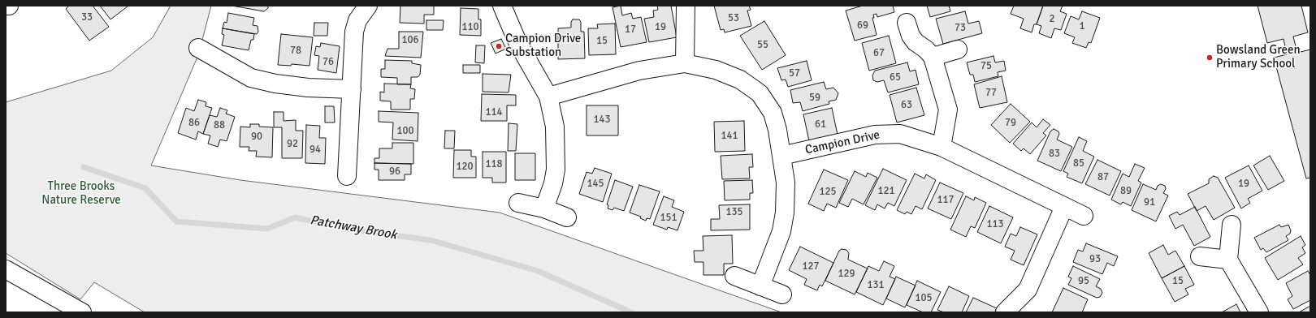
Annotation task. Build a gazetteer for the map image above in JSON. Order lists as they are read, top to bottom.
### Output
{
  "streets": {
    "street": ["Campion Drive"]
  },
  "water": ["Patchway Brook"],
  "parks": ["Three Brooks Nature Reserve"],
  "places": ["Campion Drive Substation", "Bowsland Green Primary School"],
  "house_numbers": [
    "33",
    "53",
    "2",
    "69",
    "1",
    "110",
    "19",
    "73",
    "17",
    "106",
    "15",
    "55",
    "78",
    "67",
    "76",
    "75",
    "57",
    "65",
    "77",
    "59",
    "63",
    "114",
    "143",
    "86",
    "79",
    "61",
    "88",
    "100",
    "141",
    "90",
    "92",
    "94",
    "83",
    "85",
    "118",
    "120",
    "96",
    "87",
    "145",
    "19",
    "121",
    "89",
    "125",
    "117",
    "91",
    "135",
    "151",
    "113",
    "93",
    "127",
    "129",
    "95",
    "15",
    "131",
    "105"
  ]
}
